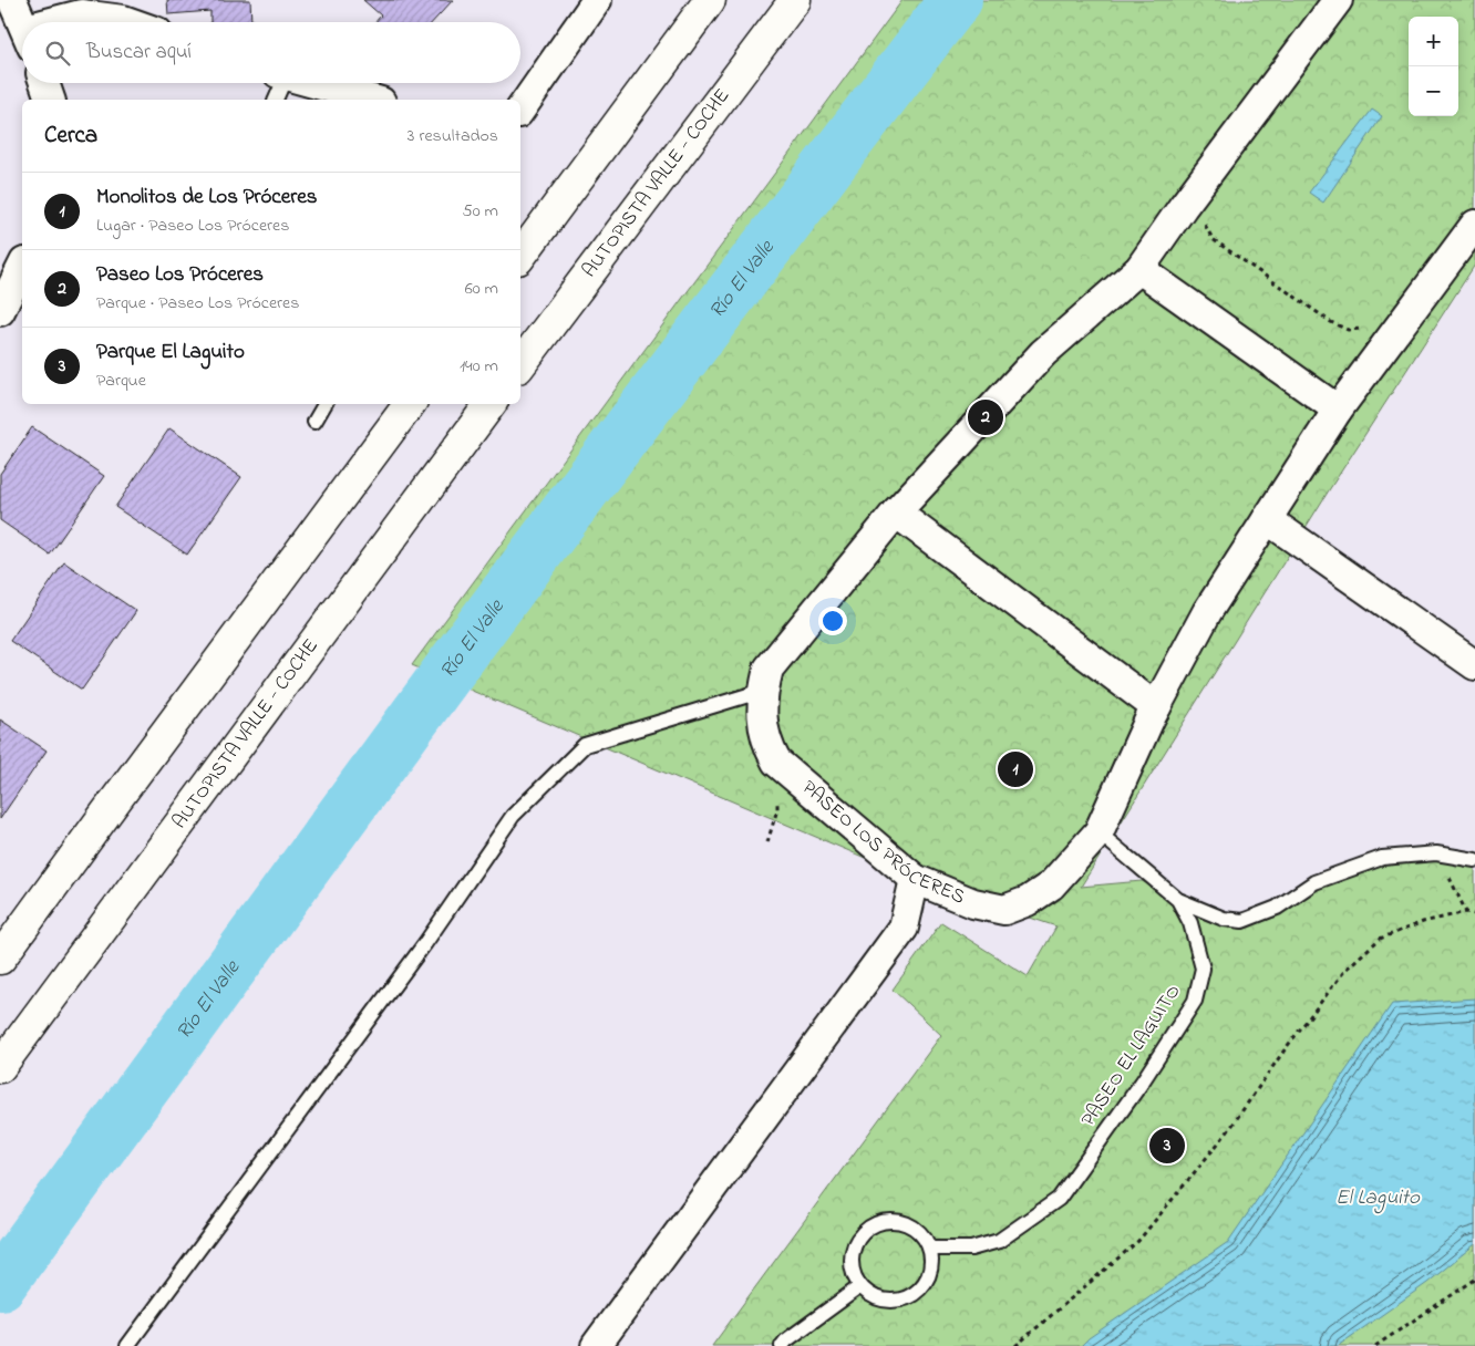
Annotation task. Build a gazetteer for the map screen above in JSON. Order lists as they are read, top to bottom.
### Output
{
  "streets": {
    "highway": ["AUTOPISTA VALLE - COCHE"],
    "street": ["PASEO LOS PRÓCERES"],
    "lane": ["PASEO EL LAGUITO"]
  },
  "water": ["Río El Valle", "El Laguito"],
  "page": {
    "map_buttons": ["+", "−"],
    "search": "Buscar aquí",
    "heading": ["Cerca", "3 resultados"],
    "list": [
      {
        "mark": "1",
        "name": "Monolitos de Los Próceres",
        "note": "Lugar · Paseo Los Próceres",
        "value": "50 m"
      },
      {
        "mark": "2",
        "name": "Paseo Los Próceres",
        "note": "Parque · Paseo Los Próceres",
        "value": "60 m"
      },
      {
        "mark": "3",
        "name": "Parque El Laguito",
        "note": "Parque",
        "value": "140 m"
      }
    ],
    "pins": ["2", "1", "3"]
  }
}
